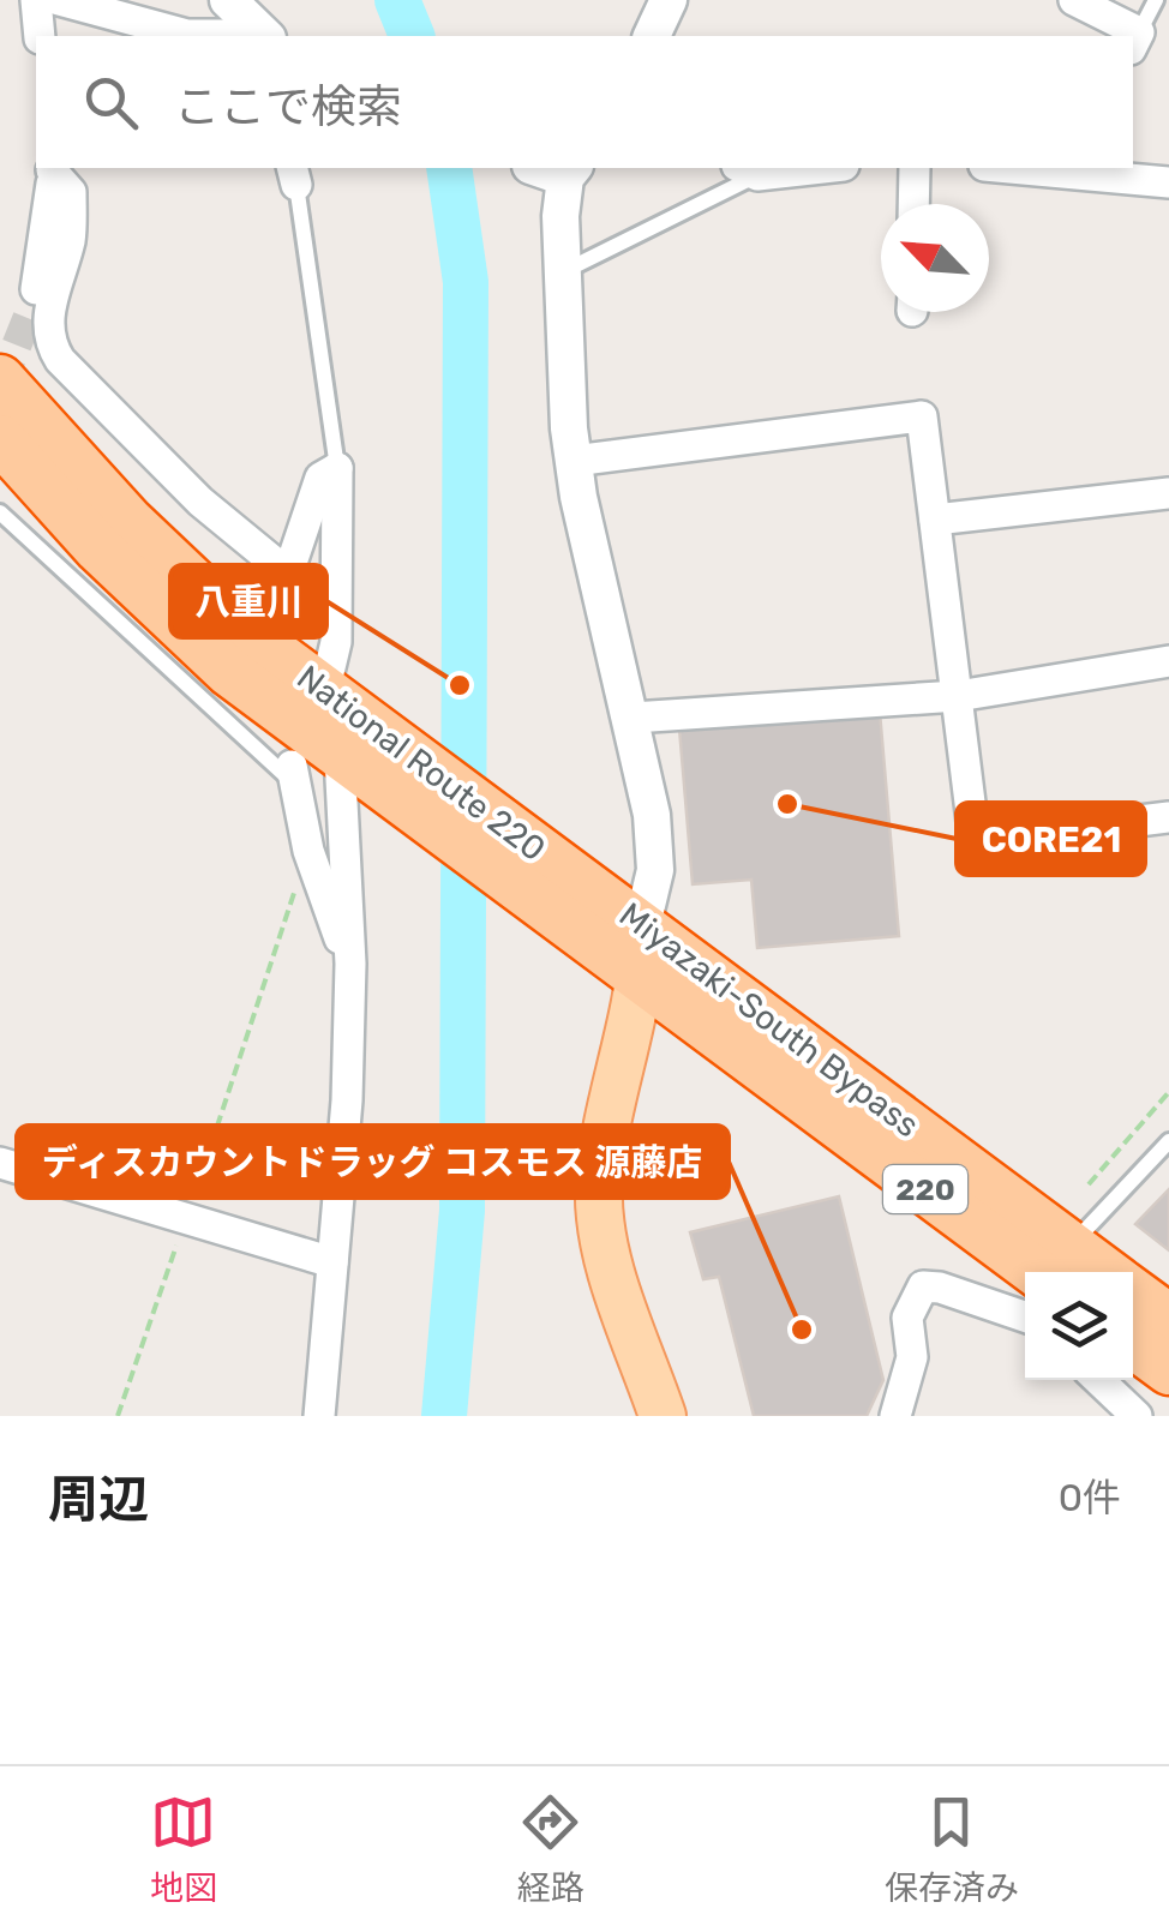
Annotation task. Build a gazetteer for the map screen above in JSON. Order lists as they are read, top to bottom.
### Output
{
  "streets": {
    "highway": ["National Route 220", "Miyazaki-South Bypass", "220"]
  },
  "crossings": [
    ["National Route 220", "Miyazaki-South Bypass"]
  ],
  "places": ["八重川", "CORE21", "ディスカウントドラッグ コスモス 源藤店"],
  "north": "top left",
  "page": {
    "search": "ここで検索",
    "heading": ["周辺", "0件"],
    "nav": ["地図", "経路", "保存済み"]
  }
}
